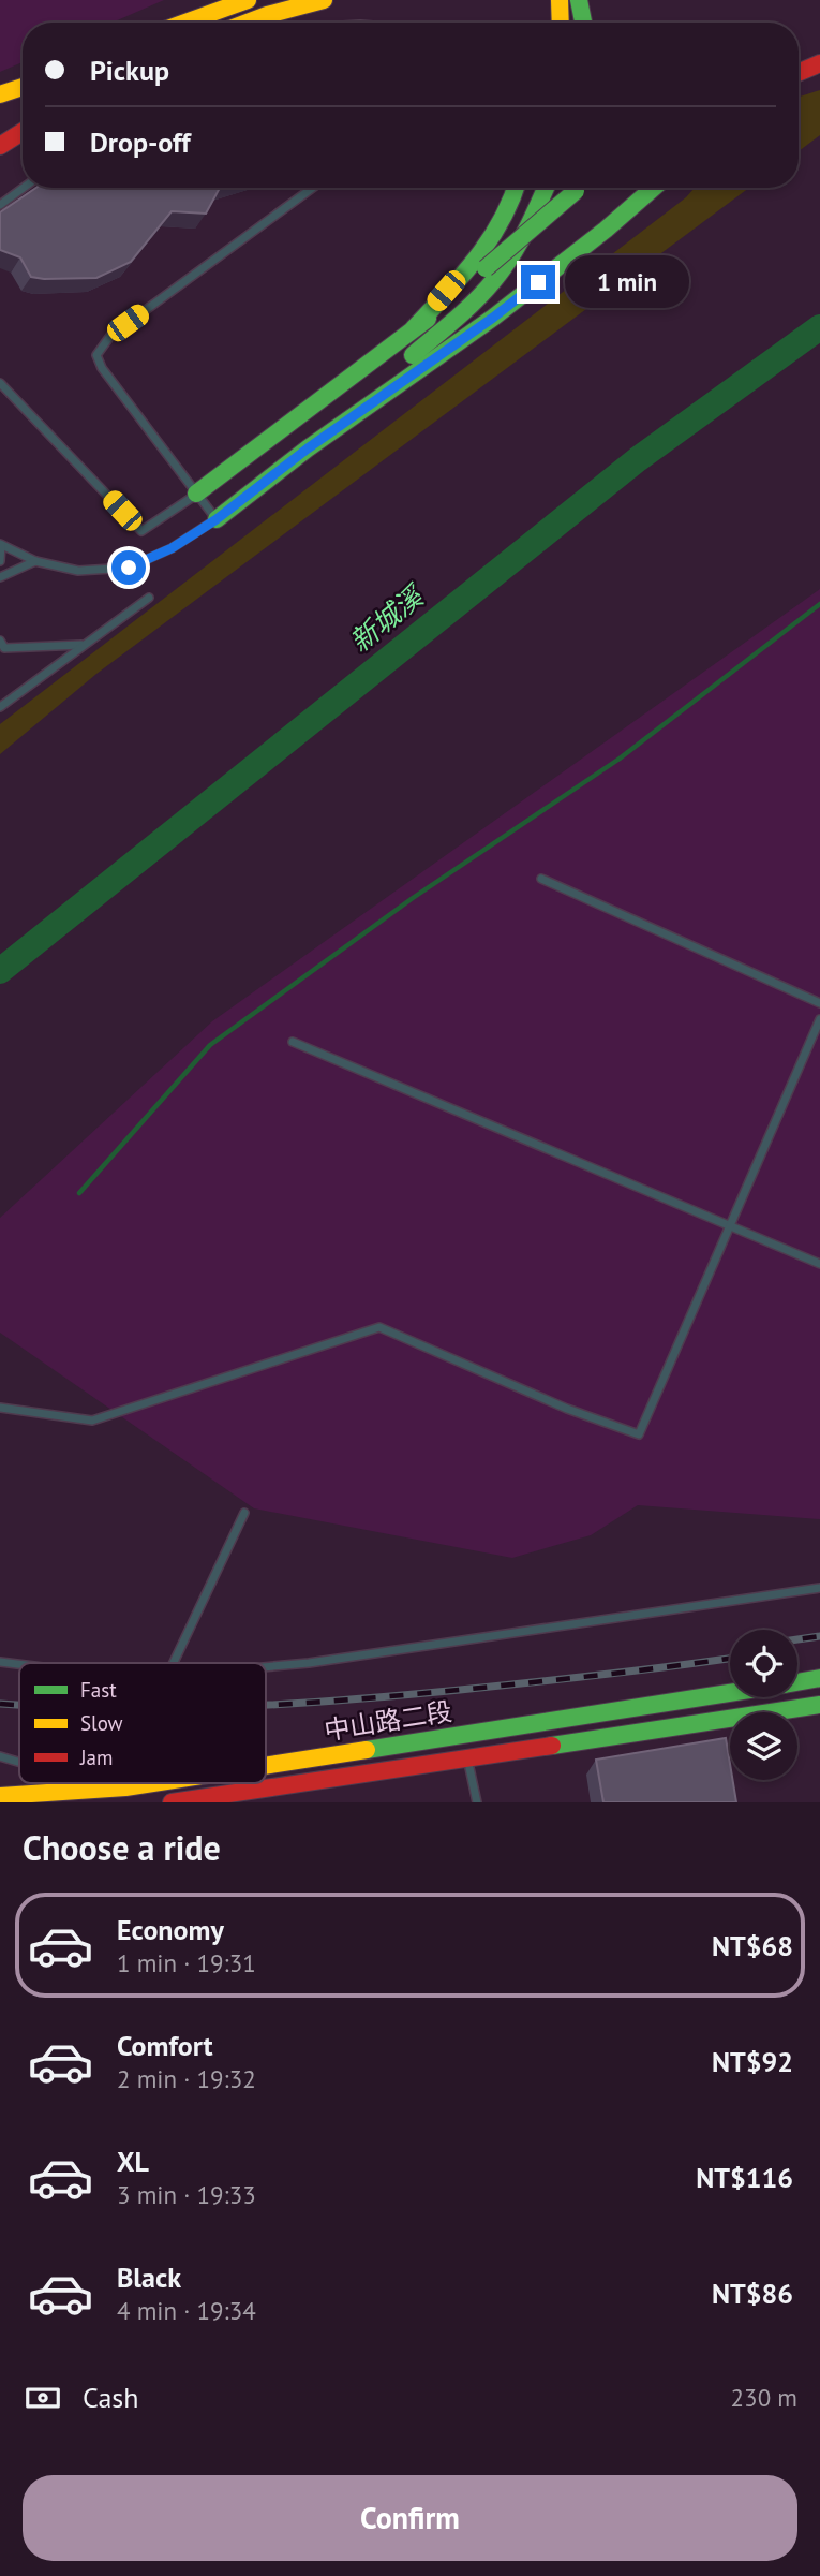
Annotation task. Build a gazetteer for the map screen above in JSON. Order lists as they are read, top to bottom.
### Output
{
  "streets": {
    "main road": ["中山路二段"]
  },
  "water": ["新城溪"],
  "legend": ["Fast", "Slow", "Jam"],
  "page": {
    "banner": ["Pickup", "Drop-off"],
    "bubble": "1 min",
    "heading": "Choose a ride",
    "list": [
      {
        "name": "Economy",
        "note": "1 min · 19:31",
        "value": "NT$68"
      },
      {
        "name": "Comfort",
        "note": "2 min · 19:32",
        "value": "NT$92"
      },
      {
        "name": "XL",
        "note": "3 min · 19:33",
        "value": "NT$116"
      },
      {
        "name": "Black",
        "note": "4 min · 19:34",
        "value": "NT$86"
      }
    ],
    "pay": ["Cash", "230 m"],
    "buttons": "Confirm"
  }
}
